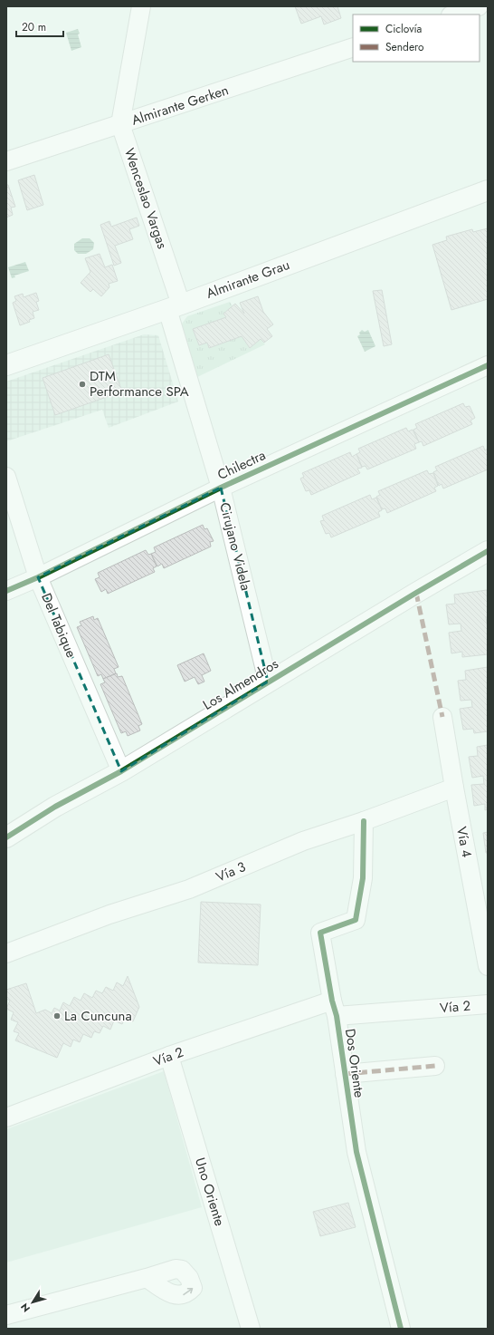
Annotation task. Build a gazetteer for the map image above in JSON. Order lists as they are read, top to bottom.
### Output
{
  "streets": {
    "street": [
      "Almirante Gerken",
      "Wenceslao Vargas",
      "Almirante Grau",
      "Chilectra",
      "Cirujano Videla",
      "Del Tabique",
      "Los Almendros",
      "Vía 4",
      "Vía 3",
      "Vía 2",
      "Dos Oriente",
      "Uno Oriente"
    ]
  },
  "crossings": [
    ["Almirante Gerken", "Wenceslao Vargas"],
    ["Wenceslao Vargas", "Almirante Grau"],
    ["Wenceslao Vargas", "Cirujano Videla"],
    ["Almirante Grau", "Cirujano Videla"],
    ["Chilectra", "Cirujano Videla"],
    ["Chilectra", "Del Tabique"],
    ["Cirujano Videla", "Los Almendros"],
    ["Del Tabique", "Los Almendros"],
    ["Vía 4", "Vía 3"],
    ["Vía 3", "Dos Oriente"],
    ["Vía 2", "Dos Oriente"],
    ["Vía 2", "Uno Oriente"]
  ],
  "places": ["DTM Performance SPA", "La Cuncuna"],
  "legend": ["Ciclovía", "Sendero"],
  "scale_bar": "20 m",
  "north": "bottom left"
}
